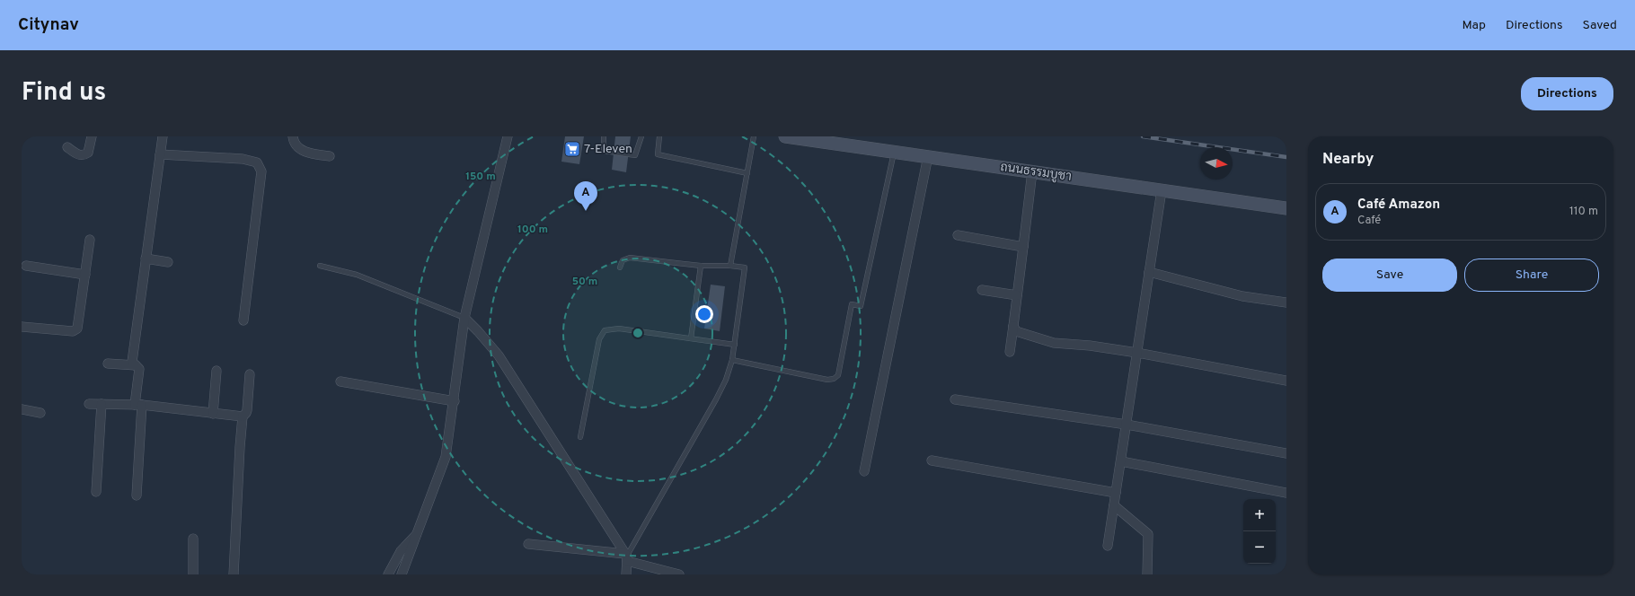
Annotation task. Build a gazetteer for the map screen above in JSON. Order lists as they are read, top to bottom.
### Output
{
  "streets": {
    "main road": ["ถนนธรรมบูชา"]
  },
  "places": {
    "supermarket": ["7-Eleven"]
  },
  "north": "right",
  "page": {
    "header": "Citynav",
    "nav": ["Map", "Directions", "Saved"],
    "title": "Find us",
    "buttons": [
      "Directions",
      ["Save", "Share"]
    ],
    "heading": "Nearby",
    "pins": "A",
    "list": [
      {
        "mark": "A",
        "name": "Café Amazon",
        "note": "Café",
        "value": "110 m"
      }
    ],
    "map_buttons": ["+", "−"]
  },
  "rings": ["150 m", "100 m", "50 m"]
}
